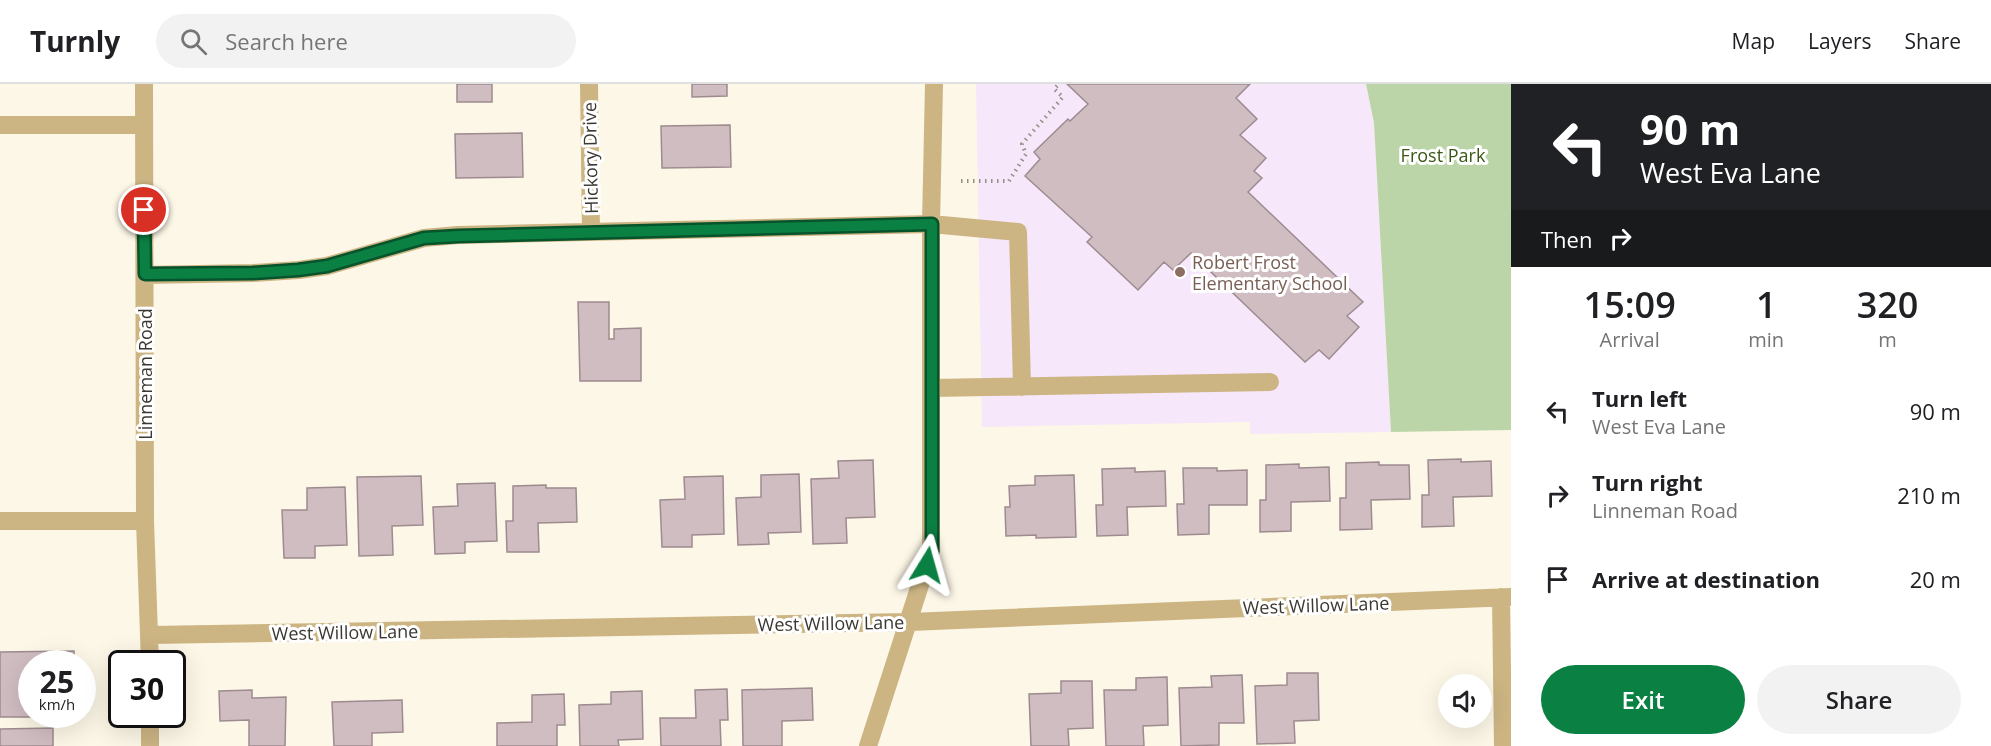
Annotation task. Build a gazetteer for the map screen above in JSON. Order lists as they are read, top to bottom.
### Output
{
  "streets": {
    "street": ["Hickory Drive", "Linneman Road", "West Willow Lane"]
  },
  "crossings": [
    ["Linneman Road", "West Willow Lane"]
  ],
  "parks": ["Frost Park"],
  "places": ["Robert Frost Elementary School"],
  "page": {
    "header": "Turnly",
    "search": "Search here",
    "nav": ["Map", "Layers", "Share"],
    "turn": ["90 m", "West Eva Lane"],
    "then": "Then",
    "eta": [
      "15:09",
      "Arrival",
      "1",
      "min",
      "320",
      "m"
    ],
    "list": [
      {
        "name": "Turn left",
        "note": "West Eva Lane",
        "value": "90 m"
      },
      {
        "name": "Turn right",
        "note": "Linneman Road",
        "value": "210 m"
      },
      {
        "name": "Arrive at destination",
        "value": "20 m"
      }
    ],
    "speed": "25 km/h",
    "limit": "30",
    "buttons": ["Exit", "Share"]
  }
}
